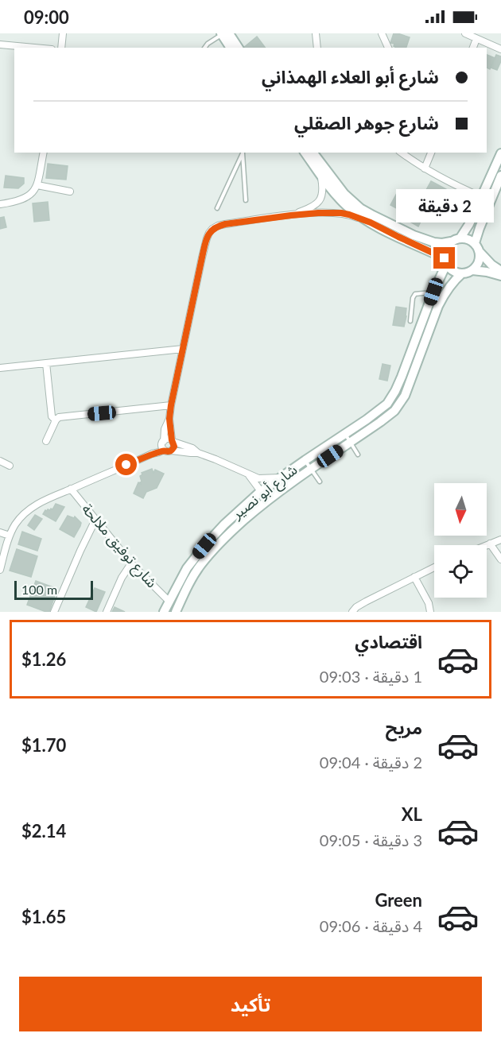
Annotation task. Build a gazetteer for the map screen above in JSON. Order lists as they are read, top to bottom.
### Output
{
  "streets": {
    "main road": ["شارع أبو نصير"],
    "street": ["شارع توفيق ملالحة"]
  },
  "crossings": [
    ["شارع أبو نصير", "شارع توفيق ملالحة"]
  ],
  "scale_bar": "100 m",
  "north": "bottom",
  "page": {
    "status": "09:00",
    "banner": ["شارع أبو العلاء الهمذاني", "شارع جوهر الصقلي"],
    "bubble": "2 دقيقة",
    "scale": "100 m",
    "list": [
      {
        "name": "اقتصادي",
        "note": "1 دقيقة · 09:03",
        "value": "$1.26"
      },
      {
        "name": "مريح",
        "note": "2 دقيقة · 09:04",
        "value": "$1.70"
      },
      {
        "name": "XL",
        "note": "3 دقيقة · 09:05",
        "value": "$2.14"
      },
      {
        "name": "Green",
        "note": "4 دقيقة · 09:06",
        "value": "$1.65"
      }
    ],
    "buttons": "تأكيد"
  }
}
